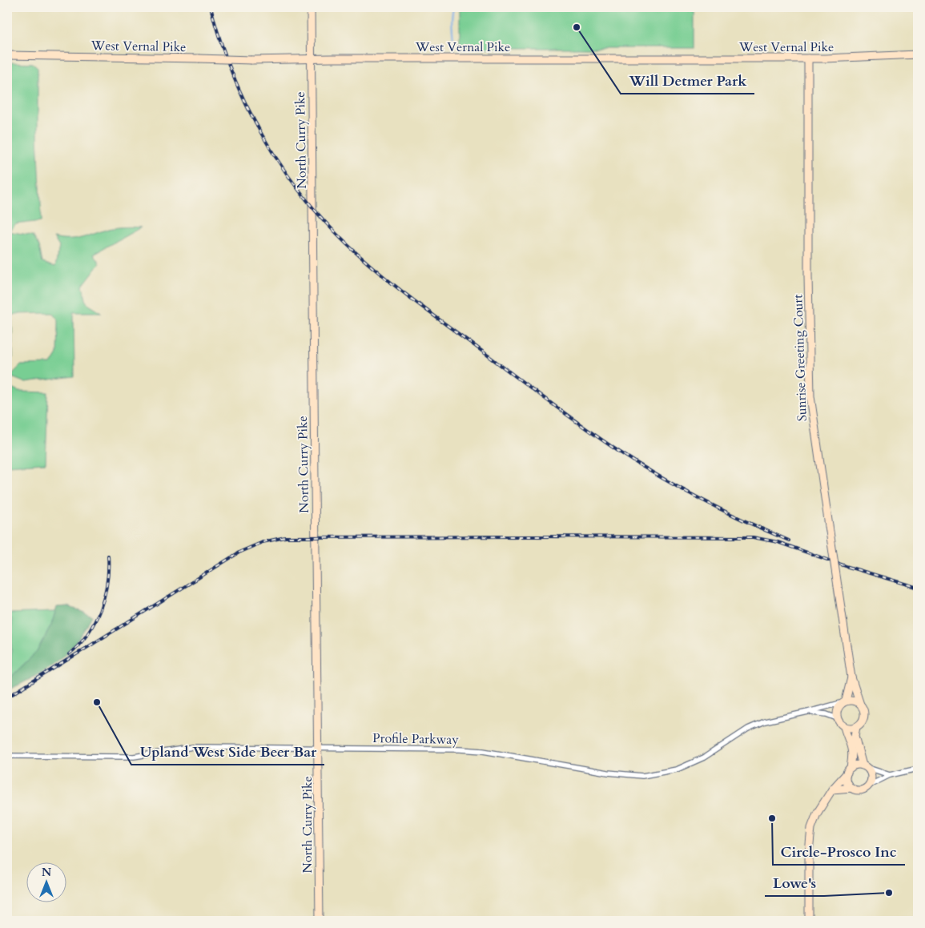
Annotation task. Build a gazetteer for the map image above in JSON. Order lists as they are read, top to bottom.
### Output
{
  "streets": {
    "main road": ["West Vernal Pike", "North Curry Pike", "Sunrise Greeting Court"],
    "street": ["Profile Parkway"]
  },
  "crossings": [
    ["West Vernal Pike", "North Curry Pike"],
    ["West Vernal Pike", "Sunrise Greeting Court"],
    ["North Curry Pike", "Profile Parkway"],
    ["Sunrise Greeting Court", "Profile Parkway"]
  ],
  "places": [
    "Will Detmer Park",
    "Upland West Side Beer Bar",
    "Circle-Prosco Inc",
    "Lowe's"
  ],
  "north": "top"
}
